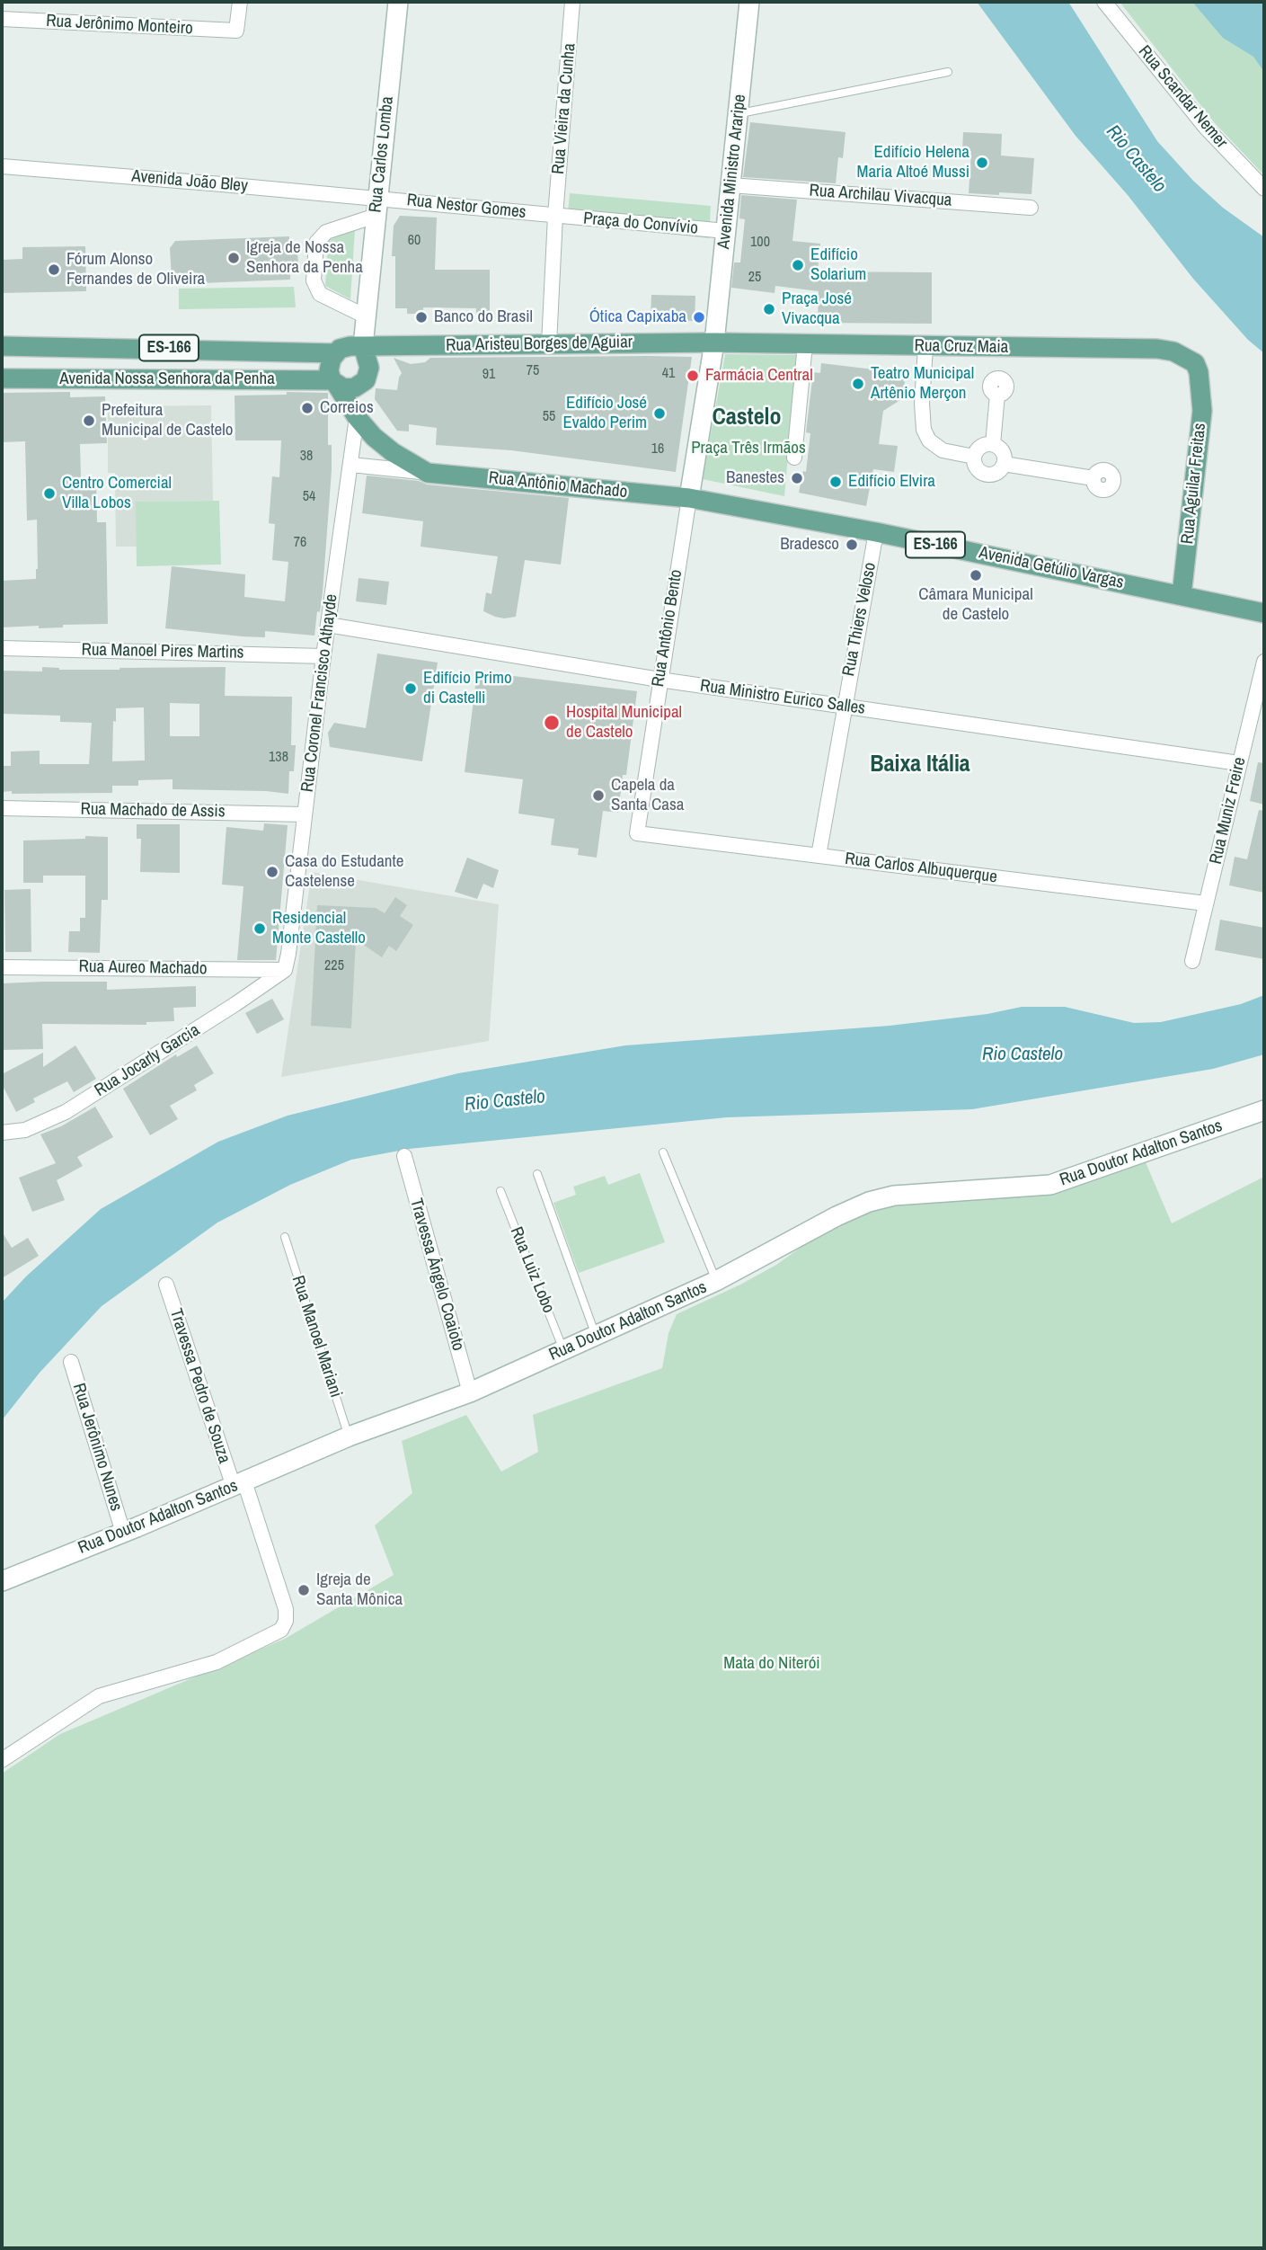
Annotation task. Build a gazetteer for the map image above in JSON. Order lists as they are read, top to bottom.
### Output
{
  "streets": {
    "main road": [
      "Rua Carlos Lomba",
      "Avenida Ministro Araripe",
      "Rua Aristeu Borges de Aguiar",
      "Rua Cruz Maia",
      "ES-166",
      "Avenida Nossa Senhora da Penha",
      "Rua Aguilar Freitas",
      "Rua Antônio Machado",
      "Avenida Getúlio Vargas",
      "Rua Doutor Adalton Santos"
    ],
    "street": [
      "Rua Jerônimo Monteiro",
      "Rua Scandar Nemer",
      "Rua Vieira da Cunha",
      "Avenida João Bley",
      "Rua Archilau Vivacqua",
      "Rua Nestor Gomes",
      "Praça do Convívio",
      "Rua Thiers Veloso",
      "Rua Antônio Bento",
      "Rua Manoel Pires Martins",
      "Rua Coronel Francisco Athayde",
      "Rua Ministro Eurico Salles",
      "Rua Machado de Assis",
      "Rua Muniz Freire",
      "Rua Carlos Albuquerque",
      "Rua Aureo Machado",
      "Rua Jocarly Garcia",
      "Travessa Ângelo Coaioto",
      "Travessa Pedro de Souza",
      "Rua Jerônimo Nunes"
    ],
    "lane": ["Rua Luiz Lobo", "Rua Manoel Mariani"]
  },
  "crossings": [
    ["Rua Vieira da Cunha", "Rua Nestor Gomes"],
    ["Rua Vieira da Cunha", "Praça do Convívio"],
    ["Rua Vieira da Cunha", "Rua Aristeu Borges de Aguiar"],
    ["Rua Carlos Lomba", "Avenida João Bley"],
    ["Rua Carlos Lomba", "Rua Nestor Gomes"],
    ["Rua Carlos Lomba", "Rua Aristeu Borges de Aguiar"],
    ["Rua Carlos Lomba", "Avenida Nossa Senhora da Penha"],
    ["Rua Carlos Lomba", "Rua Antônio Machado"],
    ["Avenida Ministro Araripe", "Rua Archilau Vivacqua"],
    ["Avenida Ministro Araripe", "Praça do Convívio"],
    ["Avenida Ministro Araripe", "Rua Aristeu Borges de Aguiar"],
    ["Avenida Ministro Araripe", "Rua Cruz Maia"],
    ["Avenida João Bley", "Rua Nestor Gomes"],
    ["Rua Nestor Gomes", "Praça do Convívio"],
    ["Rua Aristeu Borges de Aguiar", "Rua Cruz Maia"],
    ["Rua Aristeu Borges de Aguiar", "Avenida Nossa Senhora da Penha"],
    ["Rua Aristeu Borges de Aguiar", "Rua Antônio Machado"],
    ["Rua Cruz Maia", "Rua Aguilar Freitas"],
    ["Avenida Nossa Senhora da Penha", "Rua Antônio Machado"],
    ["Rua Aguilar Freitas", "Avenida Getúlio Vargas"],
    ["Rua Antônio Machado", "Avenida Getúlio Vargas"],
    ["Rua Antônio Machado", "Rua Antônio Bento"],
    ["Rua Antônio Machado", "Rua Coronel Francisco Athayde"],
    ["Avenida Getúlio Vargas", "Rua Thiers Veloso"],
    ["Avenida Getúlio Vargas", "Rua Antônio Bento"],
    ["Rua Thiers Veloso", "Rua Ministro Eurico Salles"],
    ["Rua Thiers Veloso", "Rua Carlos Albuquerque"],
    ["Rua Antônio Bento", "Rua Ministro Eurico Salles"],
    ["Rua Antônio Bento", "Rua Carlos Albuquerque"],
    ["Rua Manoel Pires Martins", "Rua Coronel Francisco Athayde"],
    ["Rua Coronel Francisco Athayde", "Rua Ministro Eurico Salles"],
    ["Rua Coronel Francisco Athayde", "Rua Machado de Assis"],
    ["Rua Coronel Francisco Athayde", "Rua Aureo Machado"],
    ["Rua Coronel Francisco Athayde", "Rua Jocarly Garcia"],
    ["Rua Ministro Eurico Salles", "Rua Muniz Freire"],
    ["Rua Muniz Freire", "Rua Carlos Albuquerque"],
    ["Rua Aureo Machado", "Rua Jocarly Garcia"],
    ["Rua Doutor Adalton Santos", "Rua Luiz Lobo"],
    ["Rua Doutor Adalton Santos", "Travessa Ângelo Coaioto"],
    ["Rua Doutor Adalton Santos", "Rua Manoel Mariani"],
    ["Rua Doutor Adalton Santos", "Travessa Pedro de Souza"],
    ["Rua Doutor Adalton Santos", "Rua Jerônimo Nunes"]
  ],
  "districts": ["Castelo", "Baixa Itália"],
  "water": ["Rio Castelo"],
  "parks": ["Praça Três Irmãos", "Mata do Niterói"],
  "places": [
    "Edifício Helena Maria Altoé Mussi",
    "Igreja de Nossa Senhora da Penha",
    "Edifício Solarium",
    "Fórum Alonso Fernandes de Oliveira",
    "Praça José Vivacqua",
    "Banco do Brasil",
    "Ótica Capixaba",
    "Farmácia Central",
    "Teatro Municipal Artênio Merçon",
    "Correios",
    "Edifício José Evaldo Perim",
    "Prefeitura Municipal de Castelo",
    "Banestes",
    "Edifício Elvira",
    "Centro Comercial Villa Lobos",
    "Bradesco",
    "Câmara Municipal de Castelo",
    "Edifício Primo di Castelli",
    "Hospital Municipal de Castelo",
    "Capela da Santa Casa",
    "Casa do Estudante Castelense",
    "Residencial Monte Castello",
    "Igreja de Santa Mônica"
  ],
  "house_numbers": [
    "60",
    "100",
    "25",
    "75",
    "41",
    "91",
    "55",
    "16",
    "38",
    "54",
    "76",
    "138",
    "225"
  ]
}
